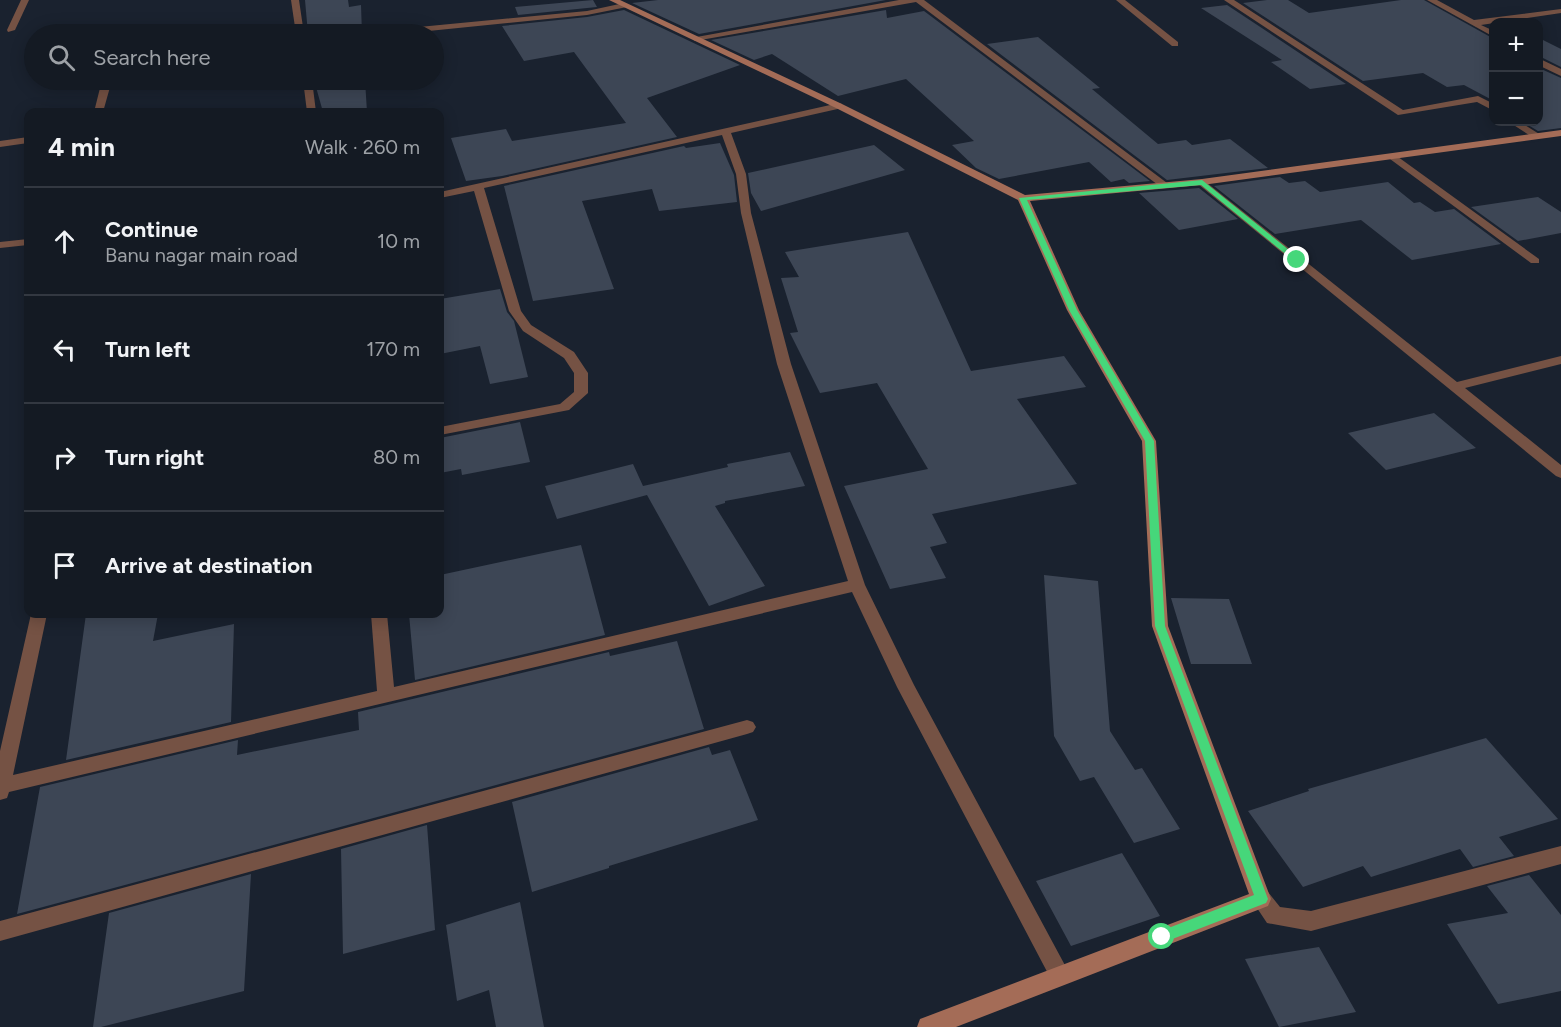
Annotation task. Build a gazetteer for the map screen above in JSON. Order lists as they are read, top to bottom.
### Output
{
  "page": {
    "map_buttons": ["+", "−"],
    "search": "Search here",
    "heading": ["4 min", "Walk · 260 m"],
    "list": [
      ["Continue", "Banu nagar main road", "10 m"],
      ["Turn left", "170 m"],
      ["Turn right", "80 m"],
      "Arrive at destination"
    ]
  }
}
